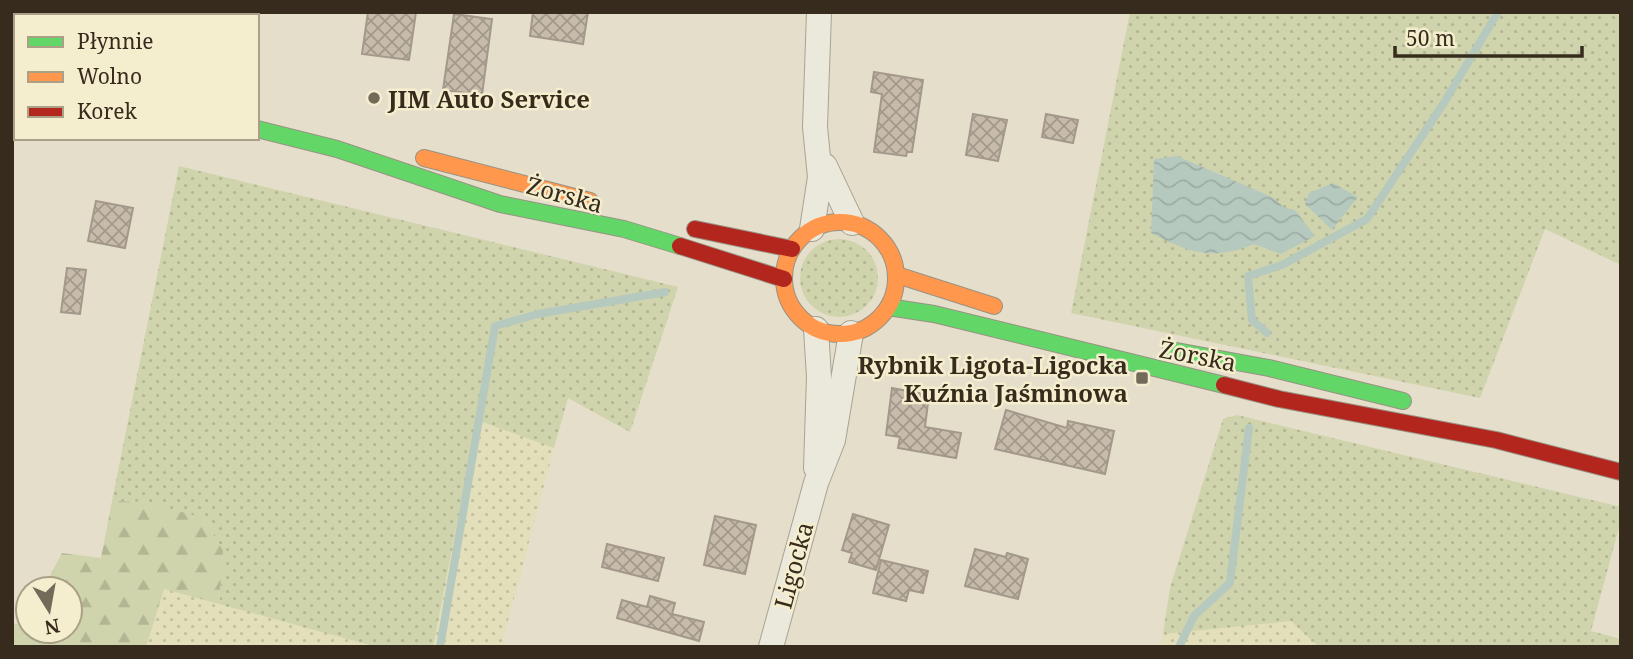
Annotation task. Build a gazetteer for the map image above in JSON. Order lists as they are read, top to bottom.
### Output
{
  "streets": {
    "main road": ["Żorska"],
    "street": ["Ligocka"]
  },
  "crossings": [
    ["Żorska", "Ligocka"]
  ],
  "places": {
    "other": ["JIM Auto Service"],
    "transit": ["Rybnik Ligota-Ligocka Kuźnia Jaśminowa"]
  },
  "legend": ["Płynnie", "Wolno", "Korek"],
  "scale_bar": "50 m",
  "north": "bottom"
}
